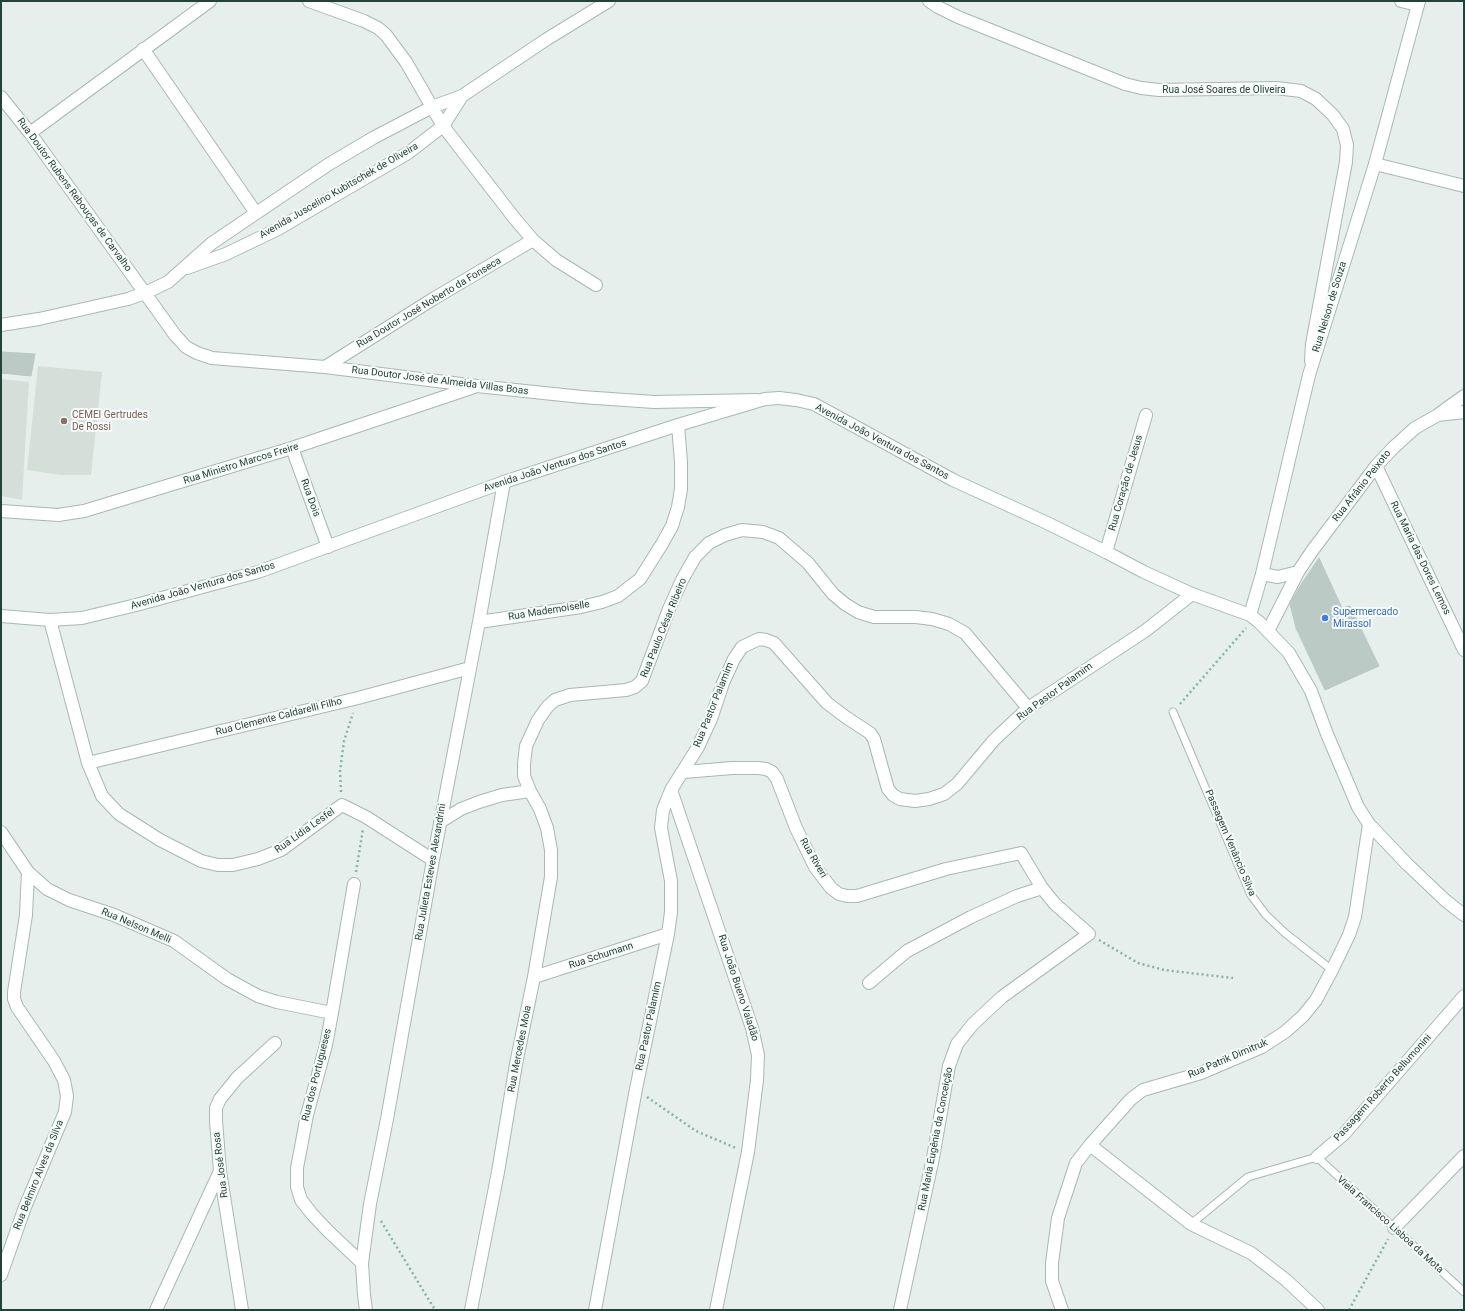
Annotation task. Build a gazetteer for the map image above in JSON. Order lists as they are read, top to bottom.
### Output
{
  "streets": {
    "street": [
      "Rua José Soares de Oliveira",
      "Avenida Juscelino Kubitschek de Oliveira",
      "Rua Doutor Rubens Rebouças de Carvalho",
      "Rua Doutor José Noberto da Fonseca",
      "Rua Nelson de Souza",
      "Rua Doutor José de Almeida Villas Boas",
      "Avenida João Ventura dos Santos",
      "Rua Ministro Marcos Freire",
      "Rua Coração de Jesus",
      "Rua Afrânio Peixoto",
      "Rua Dois",
      "Rua Maria das Dores Lemos",
      "Rua Mademoiselle",
      "Rua Paulo César Ribeiro",
      "Rua Pastor Palamim",
      "Rua Clemente Caldarelli Filho",
      "Rua Lídia Lesfel",
      "Rua Riveri",
      "Rua Julieta Esteves Alexandrini",
      "Rua Nelson Melli",
      "Rua Schumann",
      "Rua João Bueno Valadão",
      "Rua Mercedes Moia",
      "Rua Patrik Dimitruk",
      "Rua dos Portugueses",
      "Passagem Roberto Bellumonini",
      "Rua Maria Eugênia da Conceição",
      "Rua José Rosa",
      "Rua Belmiro Alves da Silva"
    ],
    "lane": ["Passagem Venâncio Silva", "Viela Francisco Lisboa da Mota"]
  },
  "crossings": [
    ["Rua José Soares de Oliveira", "Rua Nelson de Souza"],
    ["Avenida Juscelino Kubitschek de Oliveira", "Rua Doutor Rubens Rebouças de Carvalho"],
    ["Avenida Juscelino Kubitschek de Oliveira", "Rua Doutor José de Almeida Villas Boas"],
    ["Rua Doutor Rubens Rebouças de Carvalho", "Rua Doutor José de Almeida Villas Boas"],
    ["Rua Doutor José Noberto da Fonseca", "Rua Doutor José de Almeida Villas Boas"],
    ["Rua Nelson de Souza", "Avenida João Ventura dos Santos"],
    ["Rua Doutor José de Almeida Villas Boas", "Avenida João Ventura dos Santos"],
    ["Rua Doutor José de Almeida Villas Boas", "Rua Ministro Marcos Freire"],
    ["Avenida João Ventura dos Santos", "Rua Coração de Jesus"],
    ["Avenida João Ventura dos Santos", "Rua Afrânio Peixoto"],
    ["Avenida João Ventura dos Santos", "Rua Dois"],
    ["Avenida João Ventura dos Santos", "Rua Mademoiselle"],
    ["Avenida João Ventura dos Santos", "Rua Pastor Palamim"],
    ["Avenida João Ventura dos Santos", "Rua Lídia Lesfel"],
    ["Avenida João Ventura dos Santos", "Rua Julieta Esteves Alexandrini"],
    ["Avenida João Ventura dos Santos", "Rua Patrik Dimitruk"],
    ["Rua Ministro Marcos Freire", "Rua Dois"],
    ["Rua Afrânio Peixoto", "Rua Maria das Dores Lemos"],
    ["Rua Mademoiselle", "Rua Julieta Esteves Alexandrini"],
    ["Rua Paulo César Ribeiro", "Rua Pastor Palamim"],
    ["Rua Paulo César Ribeiro", "Rua Mercedes Moia"],
    ["Rua Pastor Palamim", "Rua Riveri"],
    ["Rua Pastor Palamim", "Rua Schumann"],
    ["Rua Pastor Palamim", "Rua João Bueno Valadão"],
    ["Rua Clemente Caldarelli Filho", "Rua Lídia Lesfel"],
    ["Rua Clemente Caldarelli Filho", "Rua Julieta Esteves Alexandrini"],
    ["Rua Lídia Lesfel", "Rua Julieta Esteves Alexandrini"],
    ["Passagem Venâncio Silva", "Rua Patrik Dimitruk"],
    ["Rua Julieta Esteves Alexandrini", "Rua dos Portugueses"],
    ["Rua Nelson Melli", "Rua dos Portugueses"],
    ["Rua Nelson Melli", "Rua Belmiro Alves da Silva"],
    ["Rua Schumann", "Rua Mercedes Moia"],
    ["Passagem Roberto Bellumonini", "Viela Francisco Lisboa da Mota"]
  ],
  "places": ["CEMEI Gertrudes De Rossi", "Supermercado Mirassol"]
}
